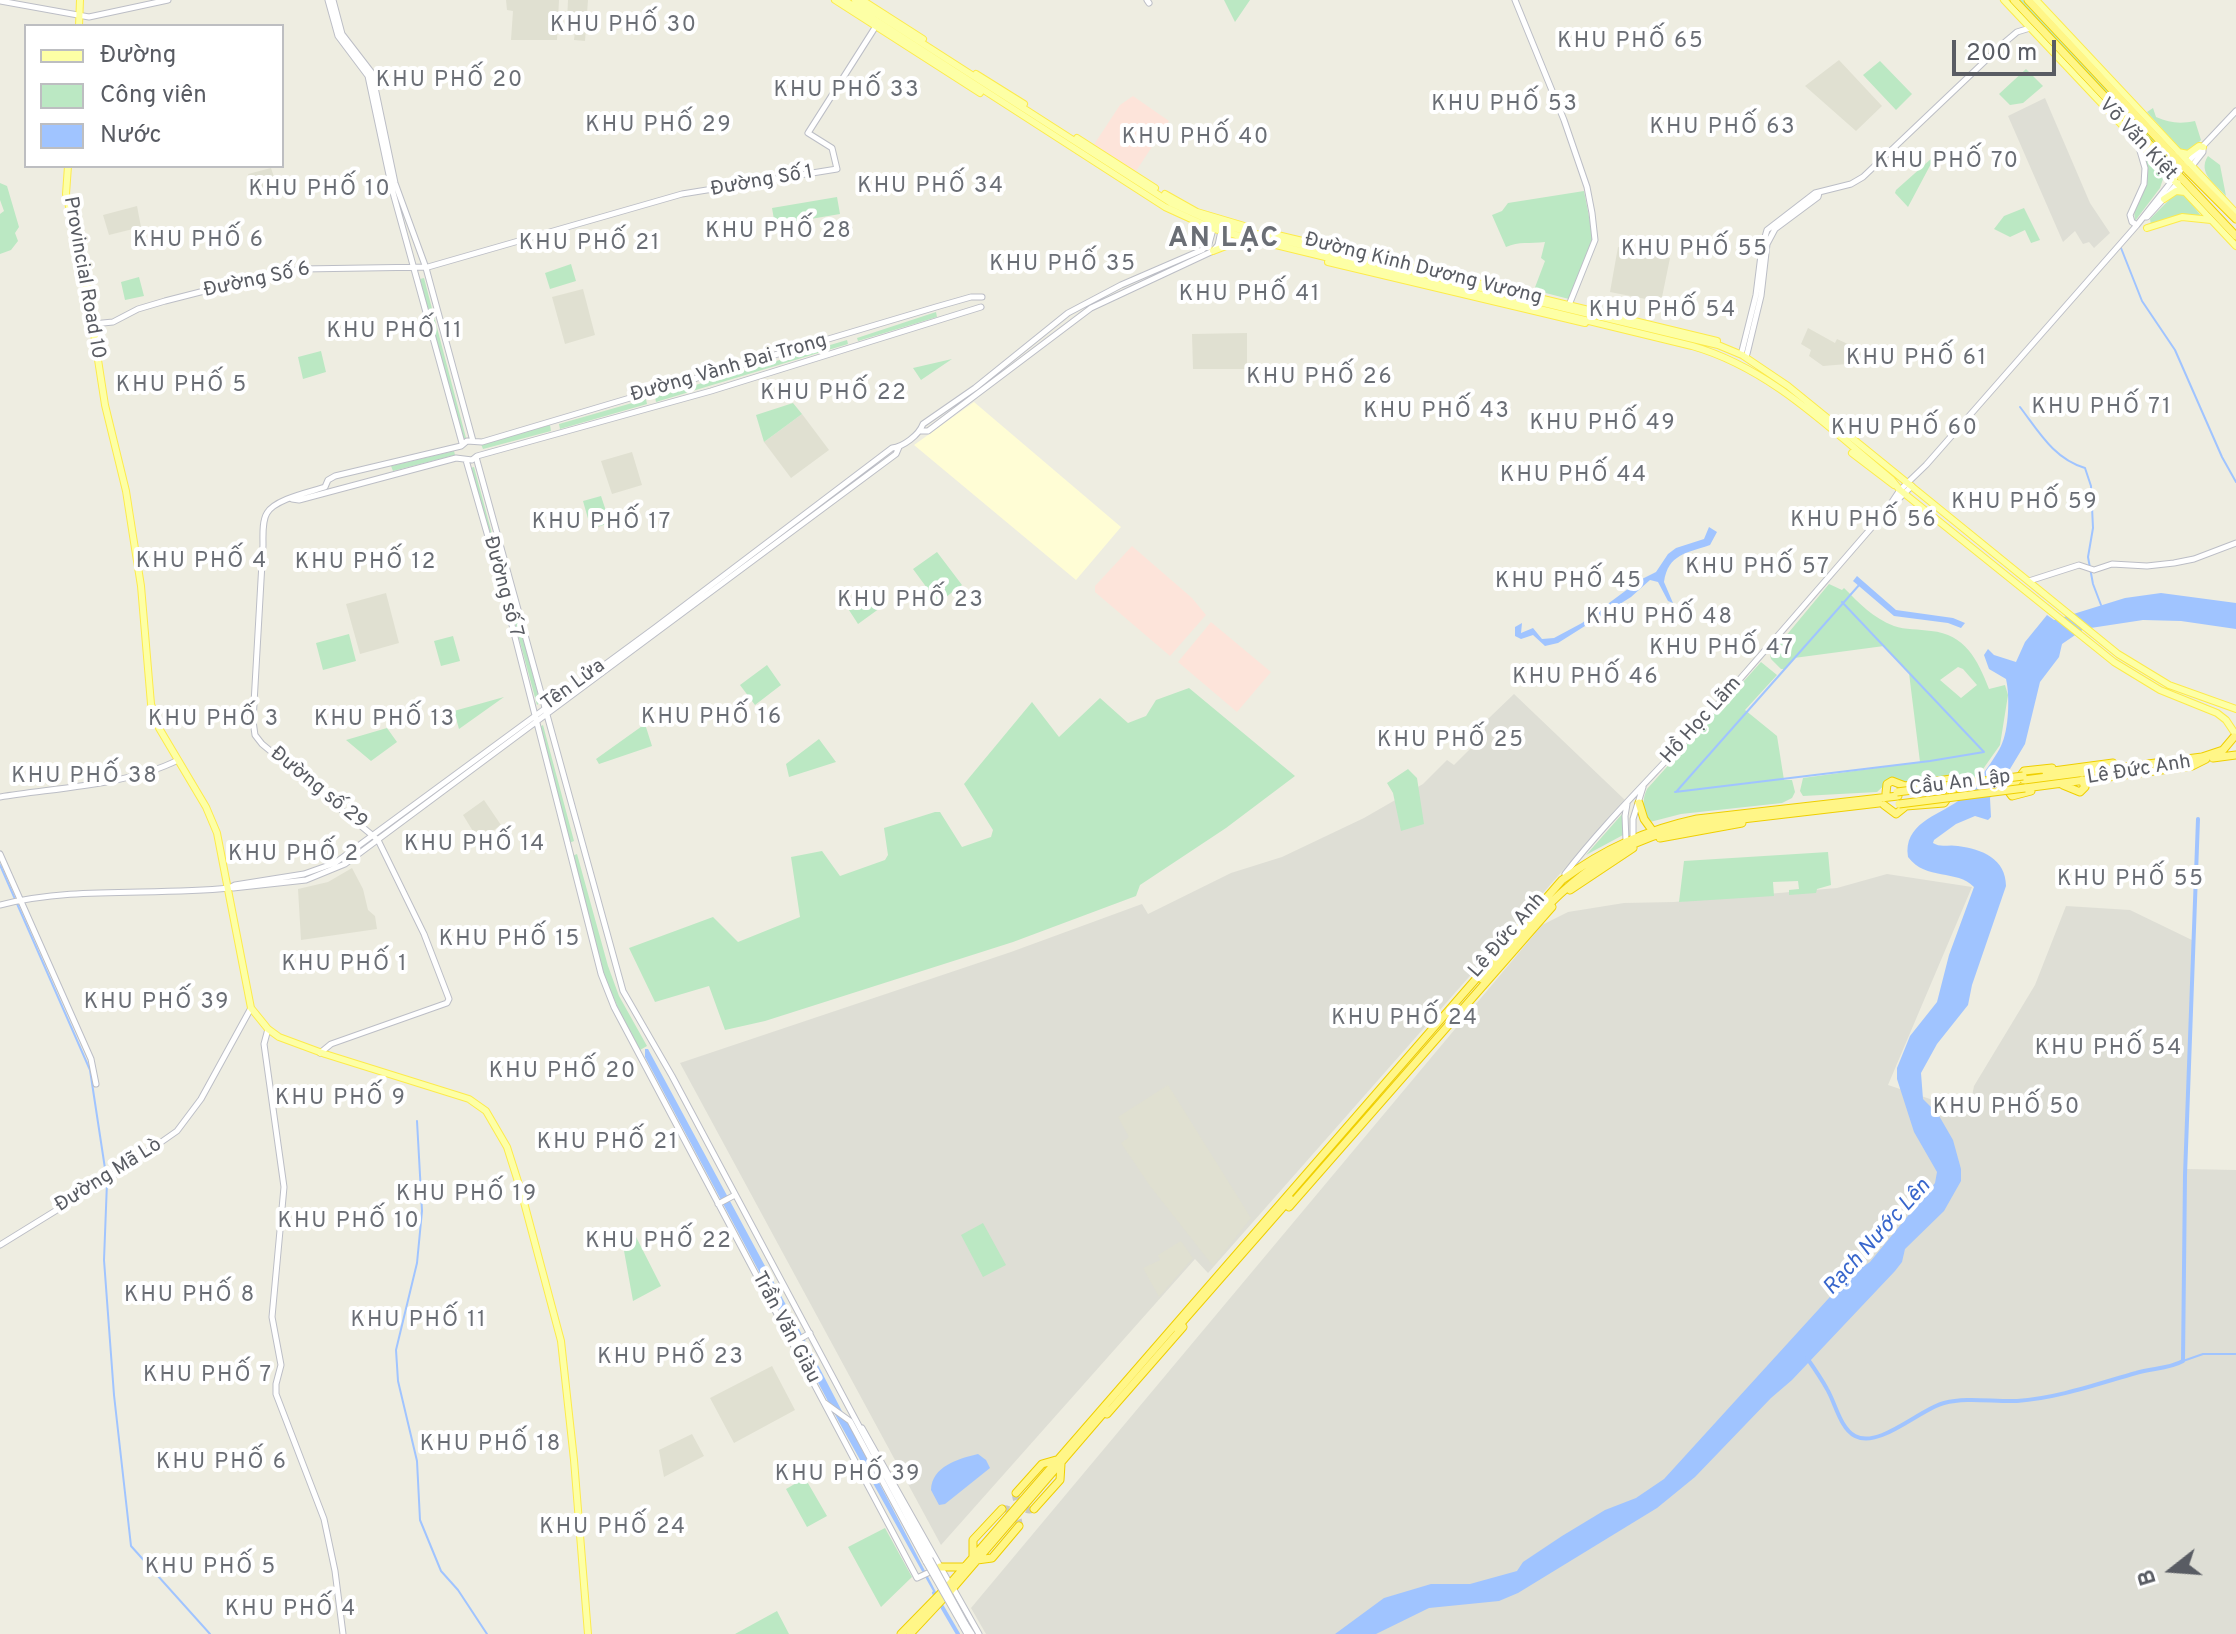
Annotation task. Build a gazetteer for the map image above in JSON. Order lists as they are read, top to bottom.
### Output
{
  "streets": {
    "highway": ["Võ Văn Kiệt", "Lê Đức Anh", "Cầu An Lập"],
    "main road": [
      "Đường Số 1",
      "Đường Kinh Dương Vương",
      "Provincial Road 10",
      "Đường Số 6",
      "Đường Vành Đai Trong",
      "Đường số 7",
      "Tên Lửa",
      "Hồ Học Lãm",
      "Đường số 29",
      "Đường Mã Lò",
      "Trần Văn Giàu"
    ]
  },
  "crossings": [
    ["Võ Văn Kiệt", "Hồ Học Lãm"],
    ["Đường Số 1", "Đường Kinh Dương Vương"],
    ["Đường Số 1", "Đường Số 6"],
    ["Đường Kinh Dương Vương", "Tên Lửa"],
    ["Đường Kinh Dương Vương", "Hồ Học Lãm"],
    ["Provincial Road 10", "Đường Số 6"],
    ["Provincial Road 10", "Tên Lửa"],
    ["Provincial Road 10", "Đường Mã Lò"],
    ["Đường Vành Đai Trong", "Đường số 7"],
    ["Đường số 7", "Tên Lửa"],
    ["Đường số 7", "Trần Văn Giàu"],
    ["Tên Lửa", "Đường số 29"],
    ["Tên Lửa", "Trần Văn Giàu"],
    ["Hồ Học Lãm", "Lê Đức Anh"],
    ["Lê Đức Anh", "Cầu An Lập"],
    ["Lê Đức Anh", "Trần Văn Giàu"]
  ],
  "districts": [
    "KHU PHỐ 30",
    "KHU PHỐ 65",
    "KHU PHỐ 20",
    "KHU PHỐ 33",
    "KHU PHỐ 53",
    "KHU PHỐ 29",
    "KHU PHỐ 63",
    "KHU PHỐ 40",
    "KHU PHỐ 70",
    "KHU PHỐ 34",
    "KHU PHỐ 10",
    "KHU PHỐ 28",
    "AN LẠC",
    "KHU PHỐ 6",
    "KHU PHỐ 21",
    "KHU PHỐ 55",
    "KHU PHỐ 35",
    "KHU PHỐ 41",
    "KHU PHỐ 54",
    "KHU PHỐ 11",
    "KHU PHỐ 61",
    "KHU PHỐ 26",
    "KHU PHỐ 5",
    "KHU PHỐ 22",
    "KHU PHỐ 71",
    "KHU PHỐ 43",
    "KHU PHỐ 49",
    "KHU PHỐ 60",
    "KHU PHỐ 44",
    "KHU PHỐ 59",
    "KHU PHỐ 56",
    "KHU PHỐ 17",
    "KHU PHỐ 4",
    "KHU PHỐ 12",
    "KHU PHỐ 57",
    "KHU PHỐ 45",
    "KHU PHỐ 23",
    "KHU PHỐ 48",
    "KHU PHỐ 47",
    "KHU PHỐ 46",
    "KHU PHỐ 16",
    "KHU PHỐ 3",
    "KHU PHỐ 13",
    "KHU PHỐ 25",
    "KHU PHỐ 38",
    "KHU PHỐ 14",
    "KHU PHỐ 2",
    "KHU PHỐ 55",
    "KHU PHỐ 15",
    "KHU PHỐ 1",
    "KHU PHỐ 39",
    "KHU PHỐ 24",
    "KHU PHỐ 54",
    "KHU PHỐ 20",
    "KHU PHỐ 9",
    "KHU PHỐ 50",
    "KHU PHỐ 21",
    "KHU PHỐ 19",
    "KHU PHỐ 10",
    "KHU PHỐ 22",
    "KHU PHỐ 8",
    "KHU PHỐ 11",
    "KHU PHỐ 23",
    "KHU PHỐ 7",
    "KHU PHỐ 18",
    "KHU PHỐ 6",
    "KHU PHỐ 39",
    "KHU PHỐ 24",
    "KHU PHỐ 5",
    "KHU PHỐ 4"
  ],
  "water": ["Rạch Nước Lên"],
  "legend": ["Đường", "Công viên", "Nước"],
  "scale_bar": "200 m",
  "north": "left"
}
